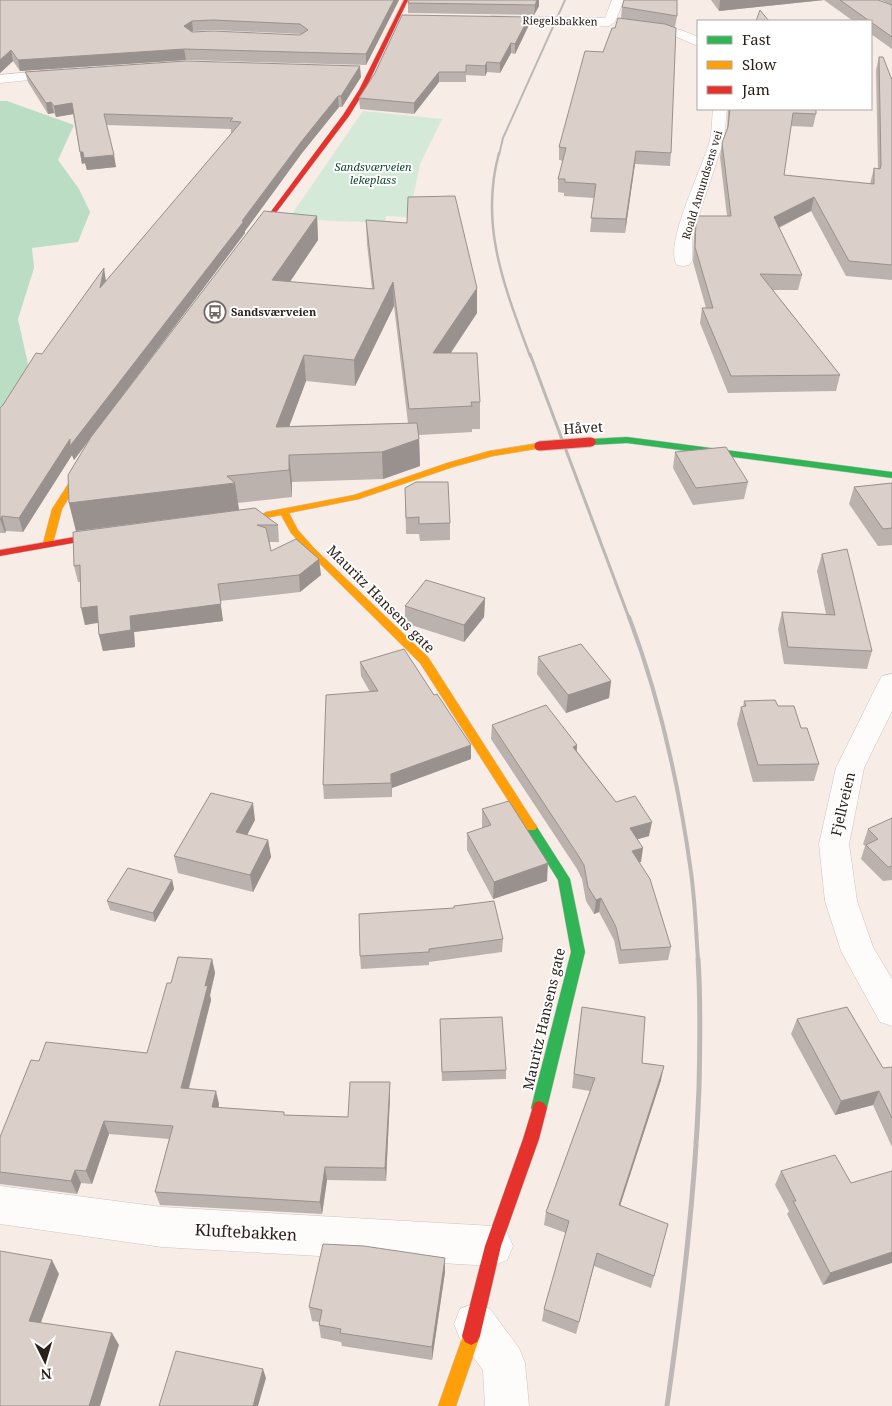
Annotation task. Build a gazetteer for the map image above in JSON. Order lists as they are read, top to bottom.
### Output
{
  "streets": {
    "street": [
      "Riegelsbakken",
      "Roald Amundsens vei",
      "Håvet",
      "Mauritz Hansens gate",
      "Fjellveien",
      "Kluftebakken"
    ]
  },
  "crossings": [
    ["Håvet", "Mauritz Hansens gate"],
    ["Mauritz Hansens gate", "Kluftebakken"]
  ],
  "parks": ["Sandsværveien lekeplass"],
  "places": {
    "bus stop": ["Sandsværveien"]
  },
  "legend": ["Fast", "Slow", "Jam"],
  "north": "bottom"
}
